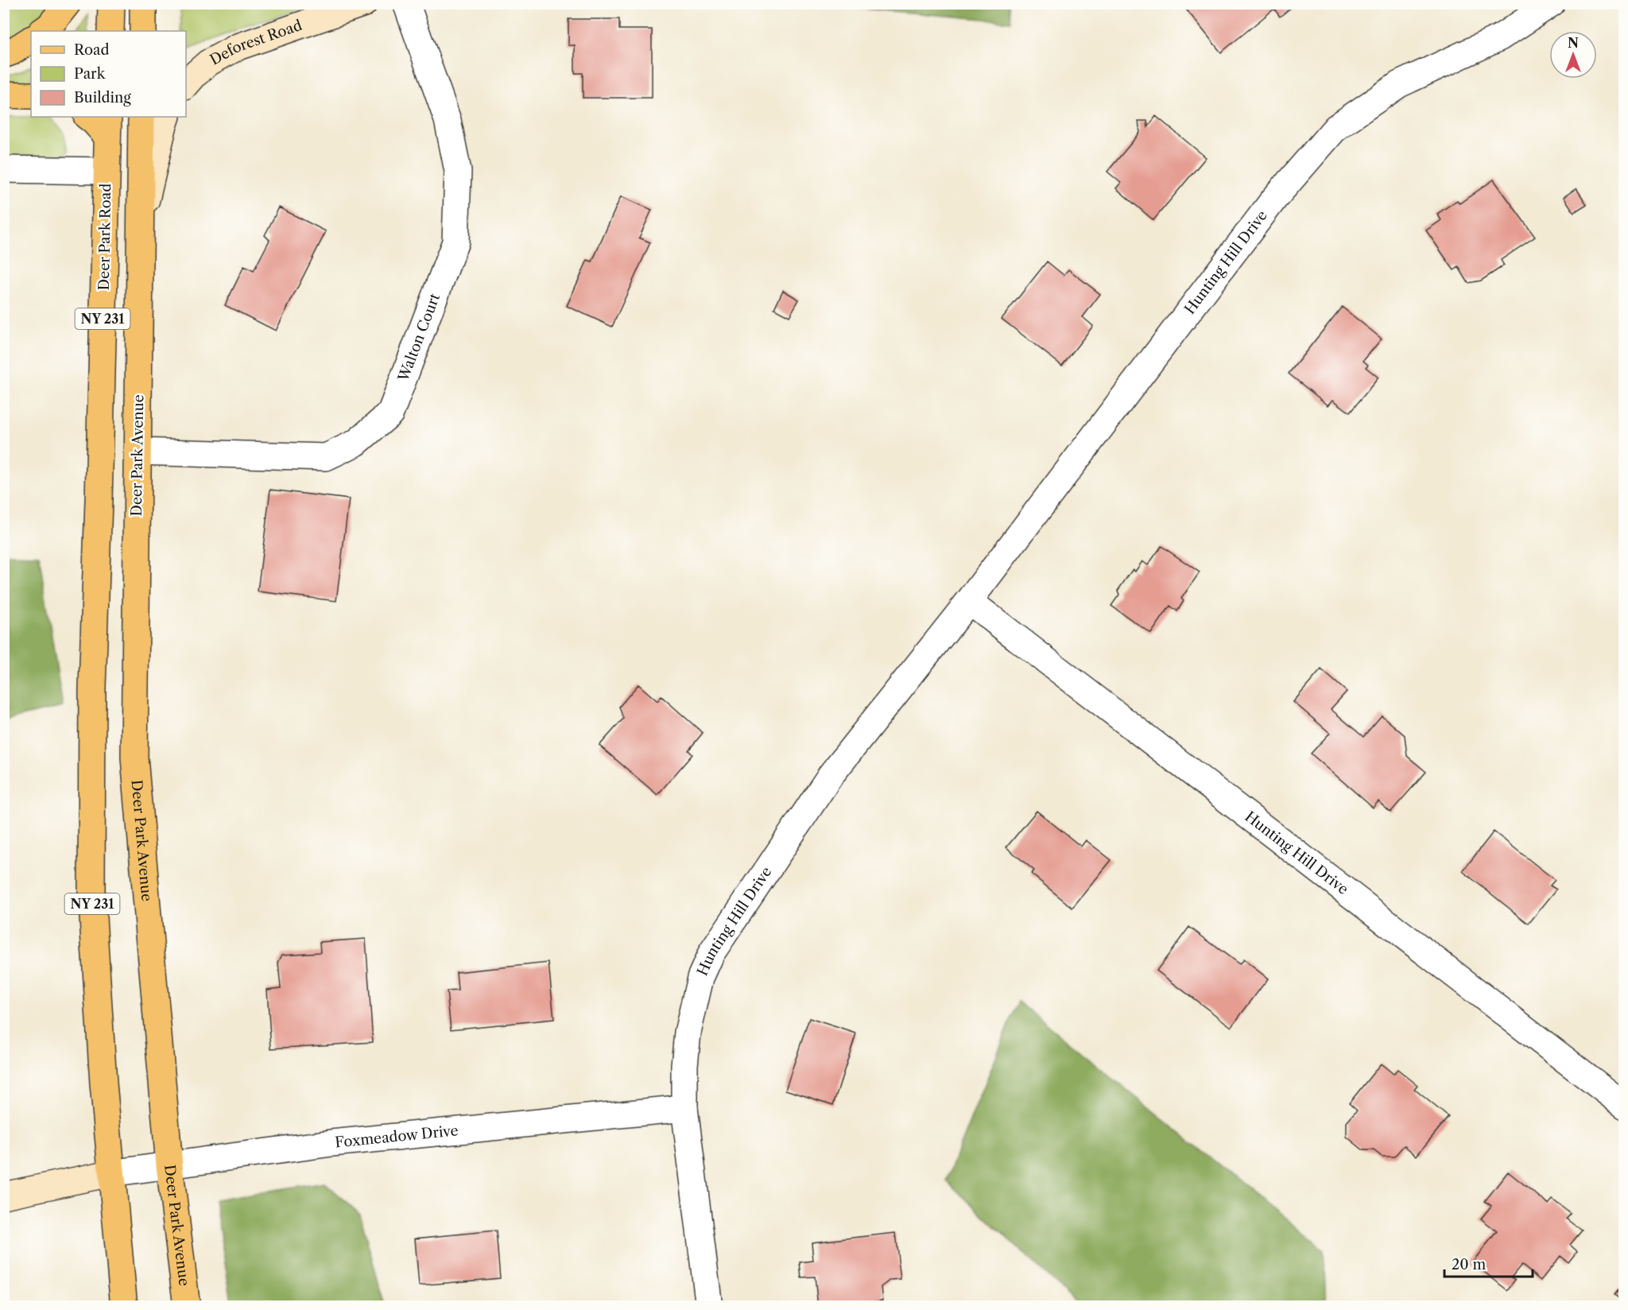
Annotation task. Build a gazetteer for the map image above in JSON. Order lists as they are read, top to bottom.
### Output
{
  "streets": {
    "main road": ["Deer Park Road", "NY 231", "Deer Park Avenue"],
    "street": [
      "Deforest Road",
      "Hunting Hill Drive",
      "Walton Court",
      "Foxmeadow Drive"
    ]
  },
  "crossings": [
    ["Deer Park Road", "NY 231"],
    ["Deer Park Road", "Foxmeadow Drive"],
    ["Hunting Hill Drive", "Foxmeadow Drive"],
    ["NY 231", "Deer Park Avenue"],
    ["NY 231", "Foxmeadow Drive"],
    ["Walton Court", "Deer Park Avenue"],
    ["Deer Park Avenue", "Foxmeadow Drive"]
  ],
  "legend": ["Road", "Park", "Building"],
  "scale_bar": "20 m",
  "north": "top"
}
